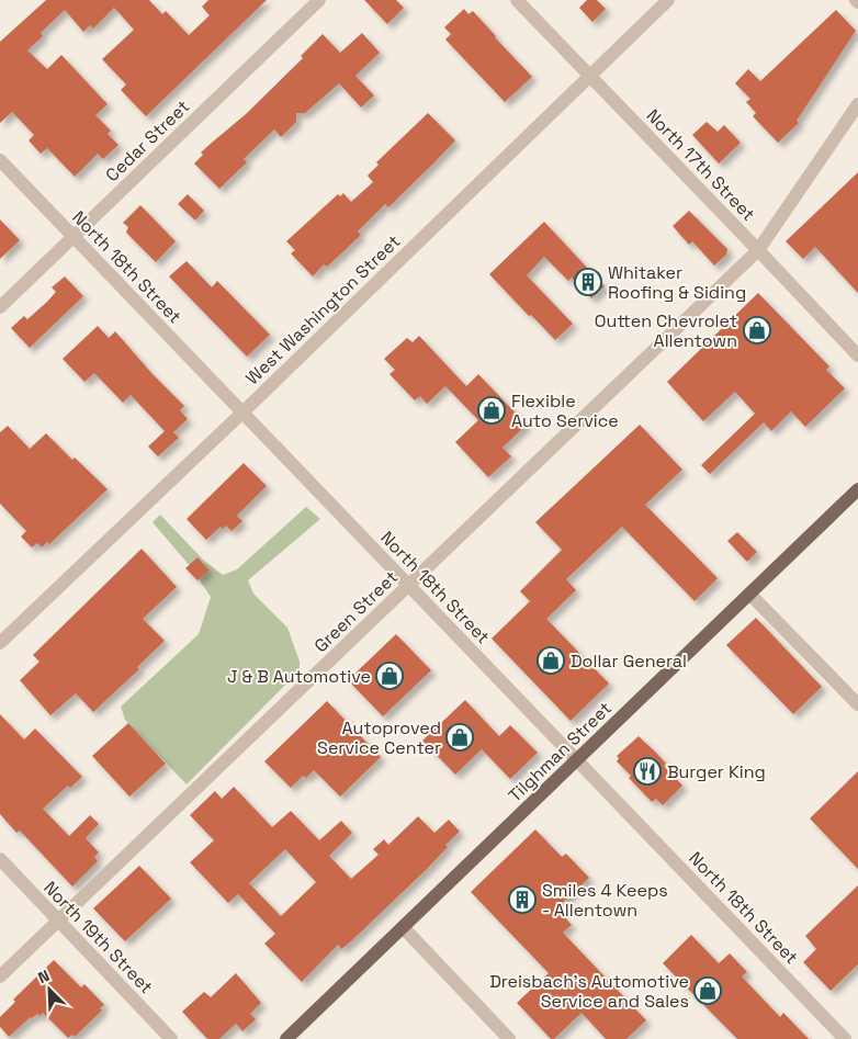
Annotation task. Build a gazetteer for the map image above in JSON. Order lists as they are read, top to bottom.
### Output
{
  "streets": {
    "main road": ["Tilghman Street"],
    "street": [
      "Cedar Street",
      "North 17th Street",
      "North 18th Street",
      "West Washington Street",
      "Green Street",
      "North 19th Street"
    ]
  },
  "crossings": [
    ["Cedar Street", "North 18th Street"],
    ["North 17th Street", "West Washington Street"],
    ["North 17th Street", "Green Street"],
    ["North 18th Street", "West Washington Street"],
    ["North 18th Street", "Green Street"],
    ["North 18th Street", "Tilghman Street"],
    ["Green Street", "North 19th Street"]
  ],
  "places": {
    "building": ["Whitaker Roofing & Siding", "Smiles 4 Keeps - Allentown"],
    "shop": [
      "Outten Chevrolet Allentown",
      "Flexible Auto Service",
      "Dollar General",
      "J & B Automotive",
      "Autoproved Service Center",
      "Dreisbach's Automotive Service and Sales"
    ],
    "restaurant": ["Burger King"]
  },
  "north": "top left"
}
